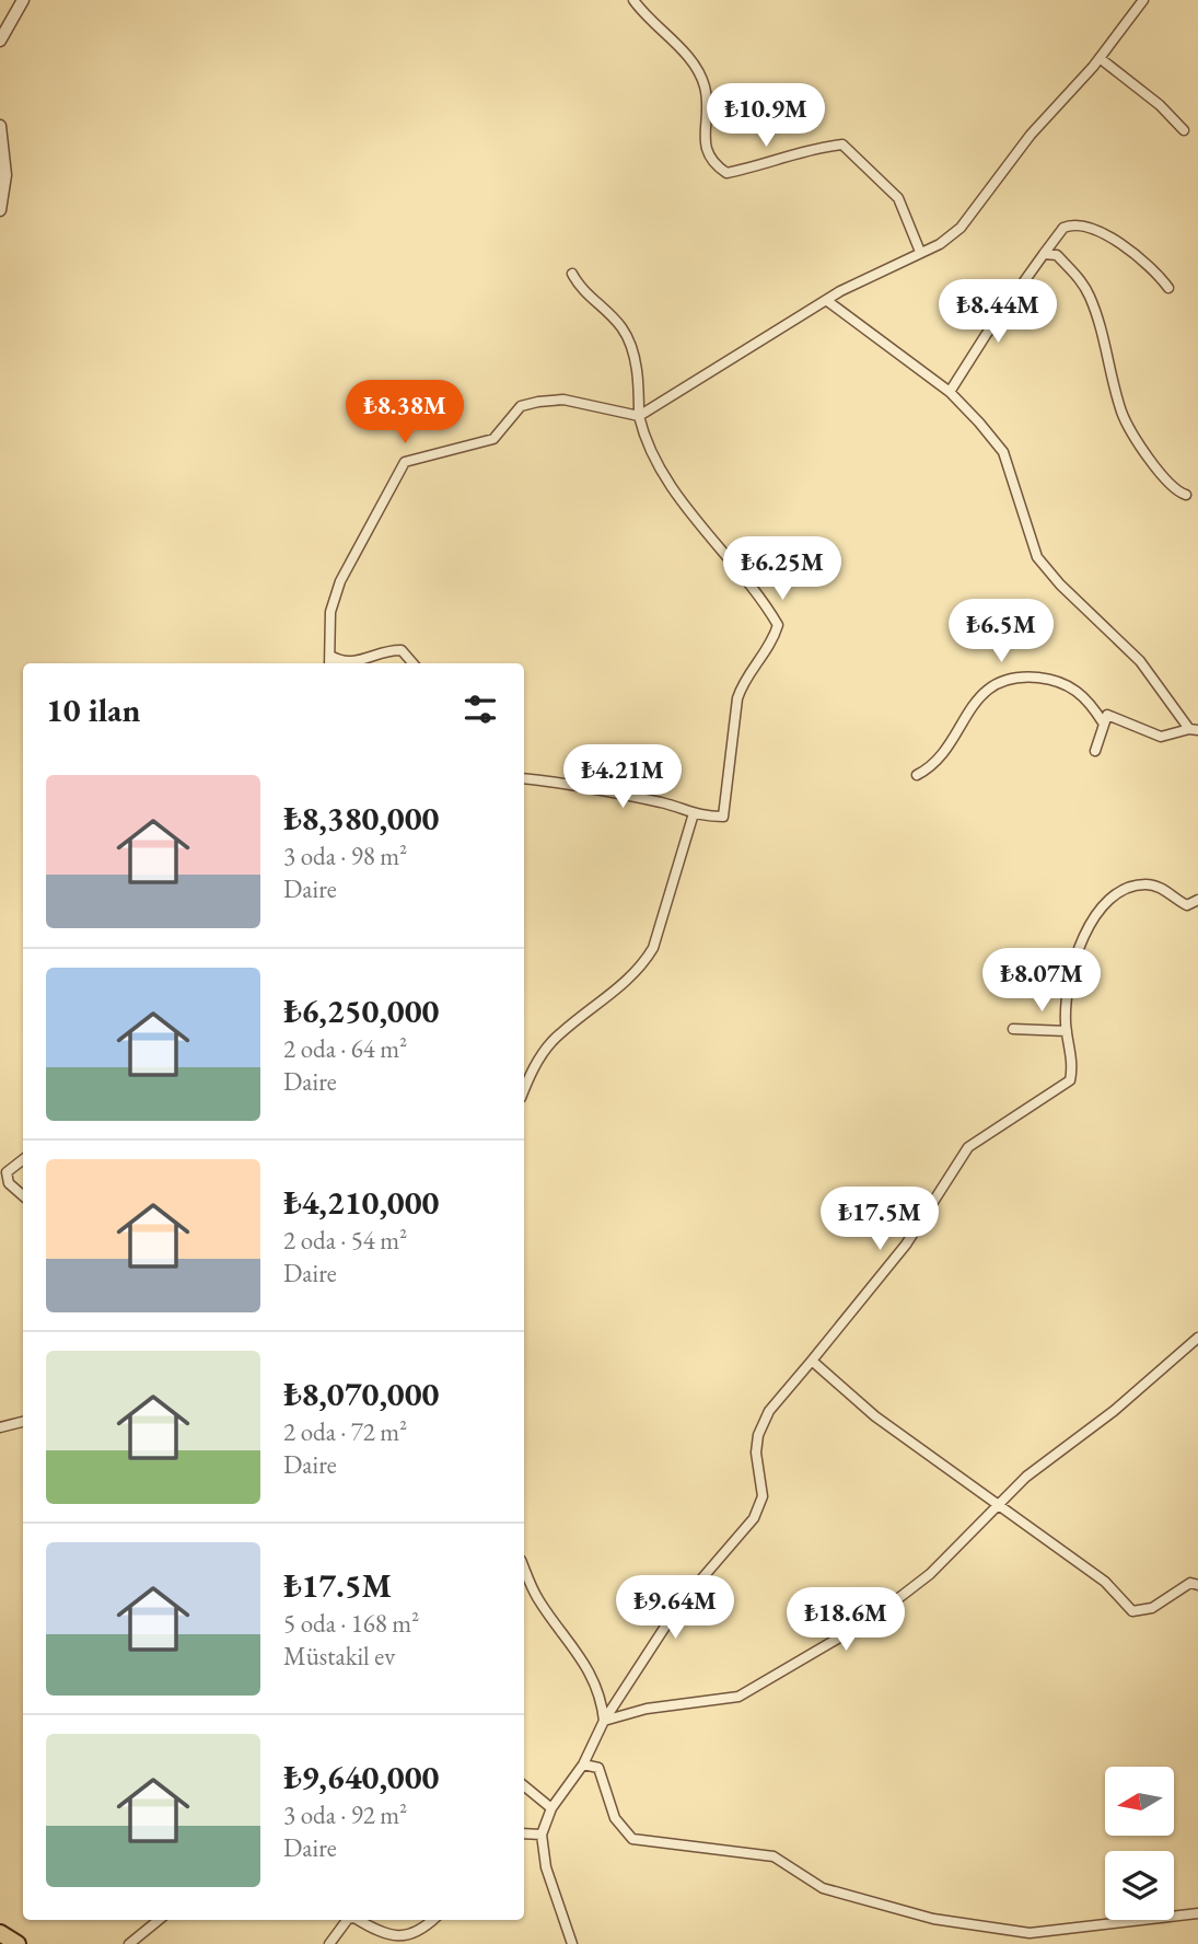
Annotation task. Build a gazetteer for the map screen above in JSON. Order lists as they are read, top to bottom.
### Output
{
  "north": "left",
  "page": {
    "price": [
      "₺10.9M",
      "₺8.44M",
      "₺8.38M",
      "₺6.25M",
      "₺6.5M",
      "₺4.21M",
      "₺8.07M",
      "₺17.5M",
      "₺9.64M",
      "₺18.6M"
    ],
    "heading": "10 ilan",
    "list": [
      {
        "name": "₺8,380,000",
        "note": "3 oda · 98 m² · Daire"
      },
      {
        "name": "₺6,250,000",
        "note": "2 oda · 64 m² · Daire"
      },
      {
        "name": "₺4,210,000",
        "note": "2 oda · 54 m² · Daire"
      },
      {
        "name": "₺8,070,000",
        "note": "2 oda · 72 m² · Daire"
      },
      {
        "name": "₺17.5M",
        "note": "5 oda · 168 m² · Müstakil ev"
      },
      {
        "name": "₺9,640,000",
        "note": "3 oda · 92 m² · Daire"
      }
    ]
  }
}
